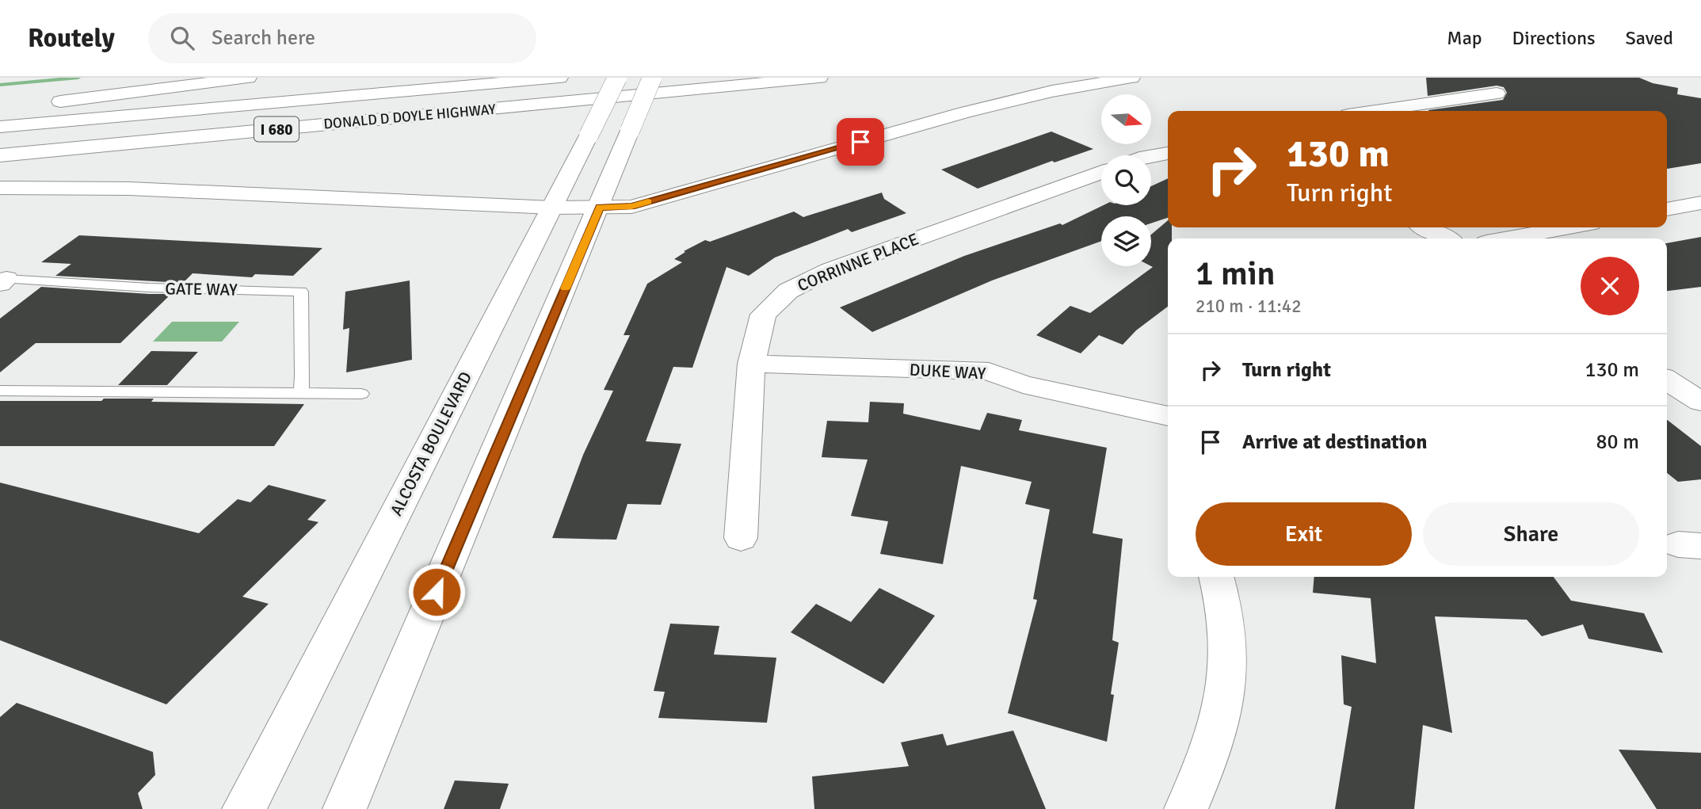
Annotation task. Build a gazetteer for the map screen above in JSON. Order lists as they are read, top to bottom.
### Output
{
  "streets": {
    "main road": [
      "DONALD D DOYLE HIGHWAY",
      "I 680",
      "CORRINNE PLACE",
      "DUKE WAY",
      "ALCOSTA BOULEVARD"
    ],
    "lane": ["GATE WAY"]
  },
  "crossings": [
    ["CORRINNE PLACE", "DUKE WAY"]
  ],
  "north": "right",
  "page": {
    "header": "Routely",
    "search": "Search here",
    "nav": ["Map", "Directions", "Saved"],
    "turn": ["130 m", "Turn right"],
    "heading": ["1 min", "210 m · 11:42"],
    "list": [
      {
        "name": "Turn right",
        "value": "130 m"
      },
      {
        "name": "Arrive at destination",
        "value": "80 m"
      }
    ],
    "buttons": ["Exit", "Share"]
  }
}
